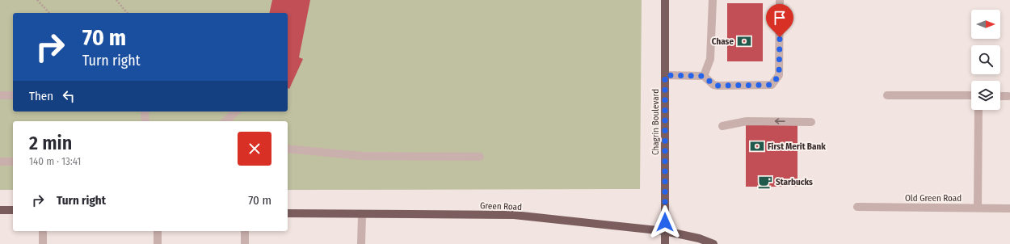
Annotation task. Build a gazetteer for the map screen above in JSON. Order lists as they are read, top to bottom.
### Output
{
  "streets": {
    "main road": ["Chagrin Boulevard", "Green Road"],
    "street": ["Old Green Road"]
  },
  "crossings": [
    ["Chagrin Boulevard", "Green Road"]
  ],
  "places": {
    "bank": ["Chase", "First Merit Bank"],
    "cafe": ["Starbucks"]
  },
  "north": "right",
  "page": {
    "turn": ["70 m", "Turn right"],
    "then": "Then",
    "heading": ["2 min", "140 m · 13:41"],
    "list": [
      {
        "name": "Turn right",
        "value": "70 m"
      }
    ]
  }
}
